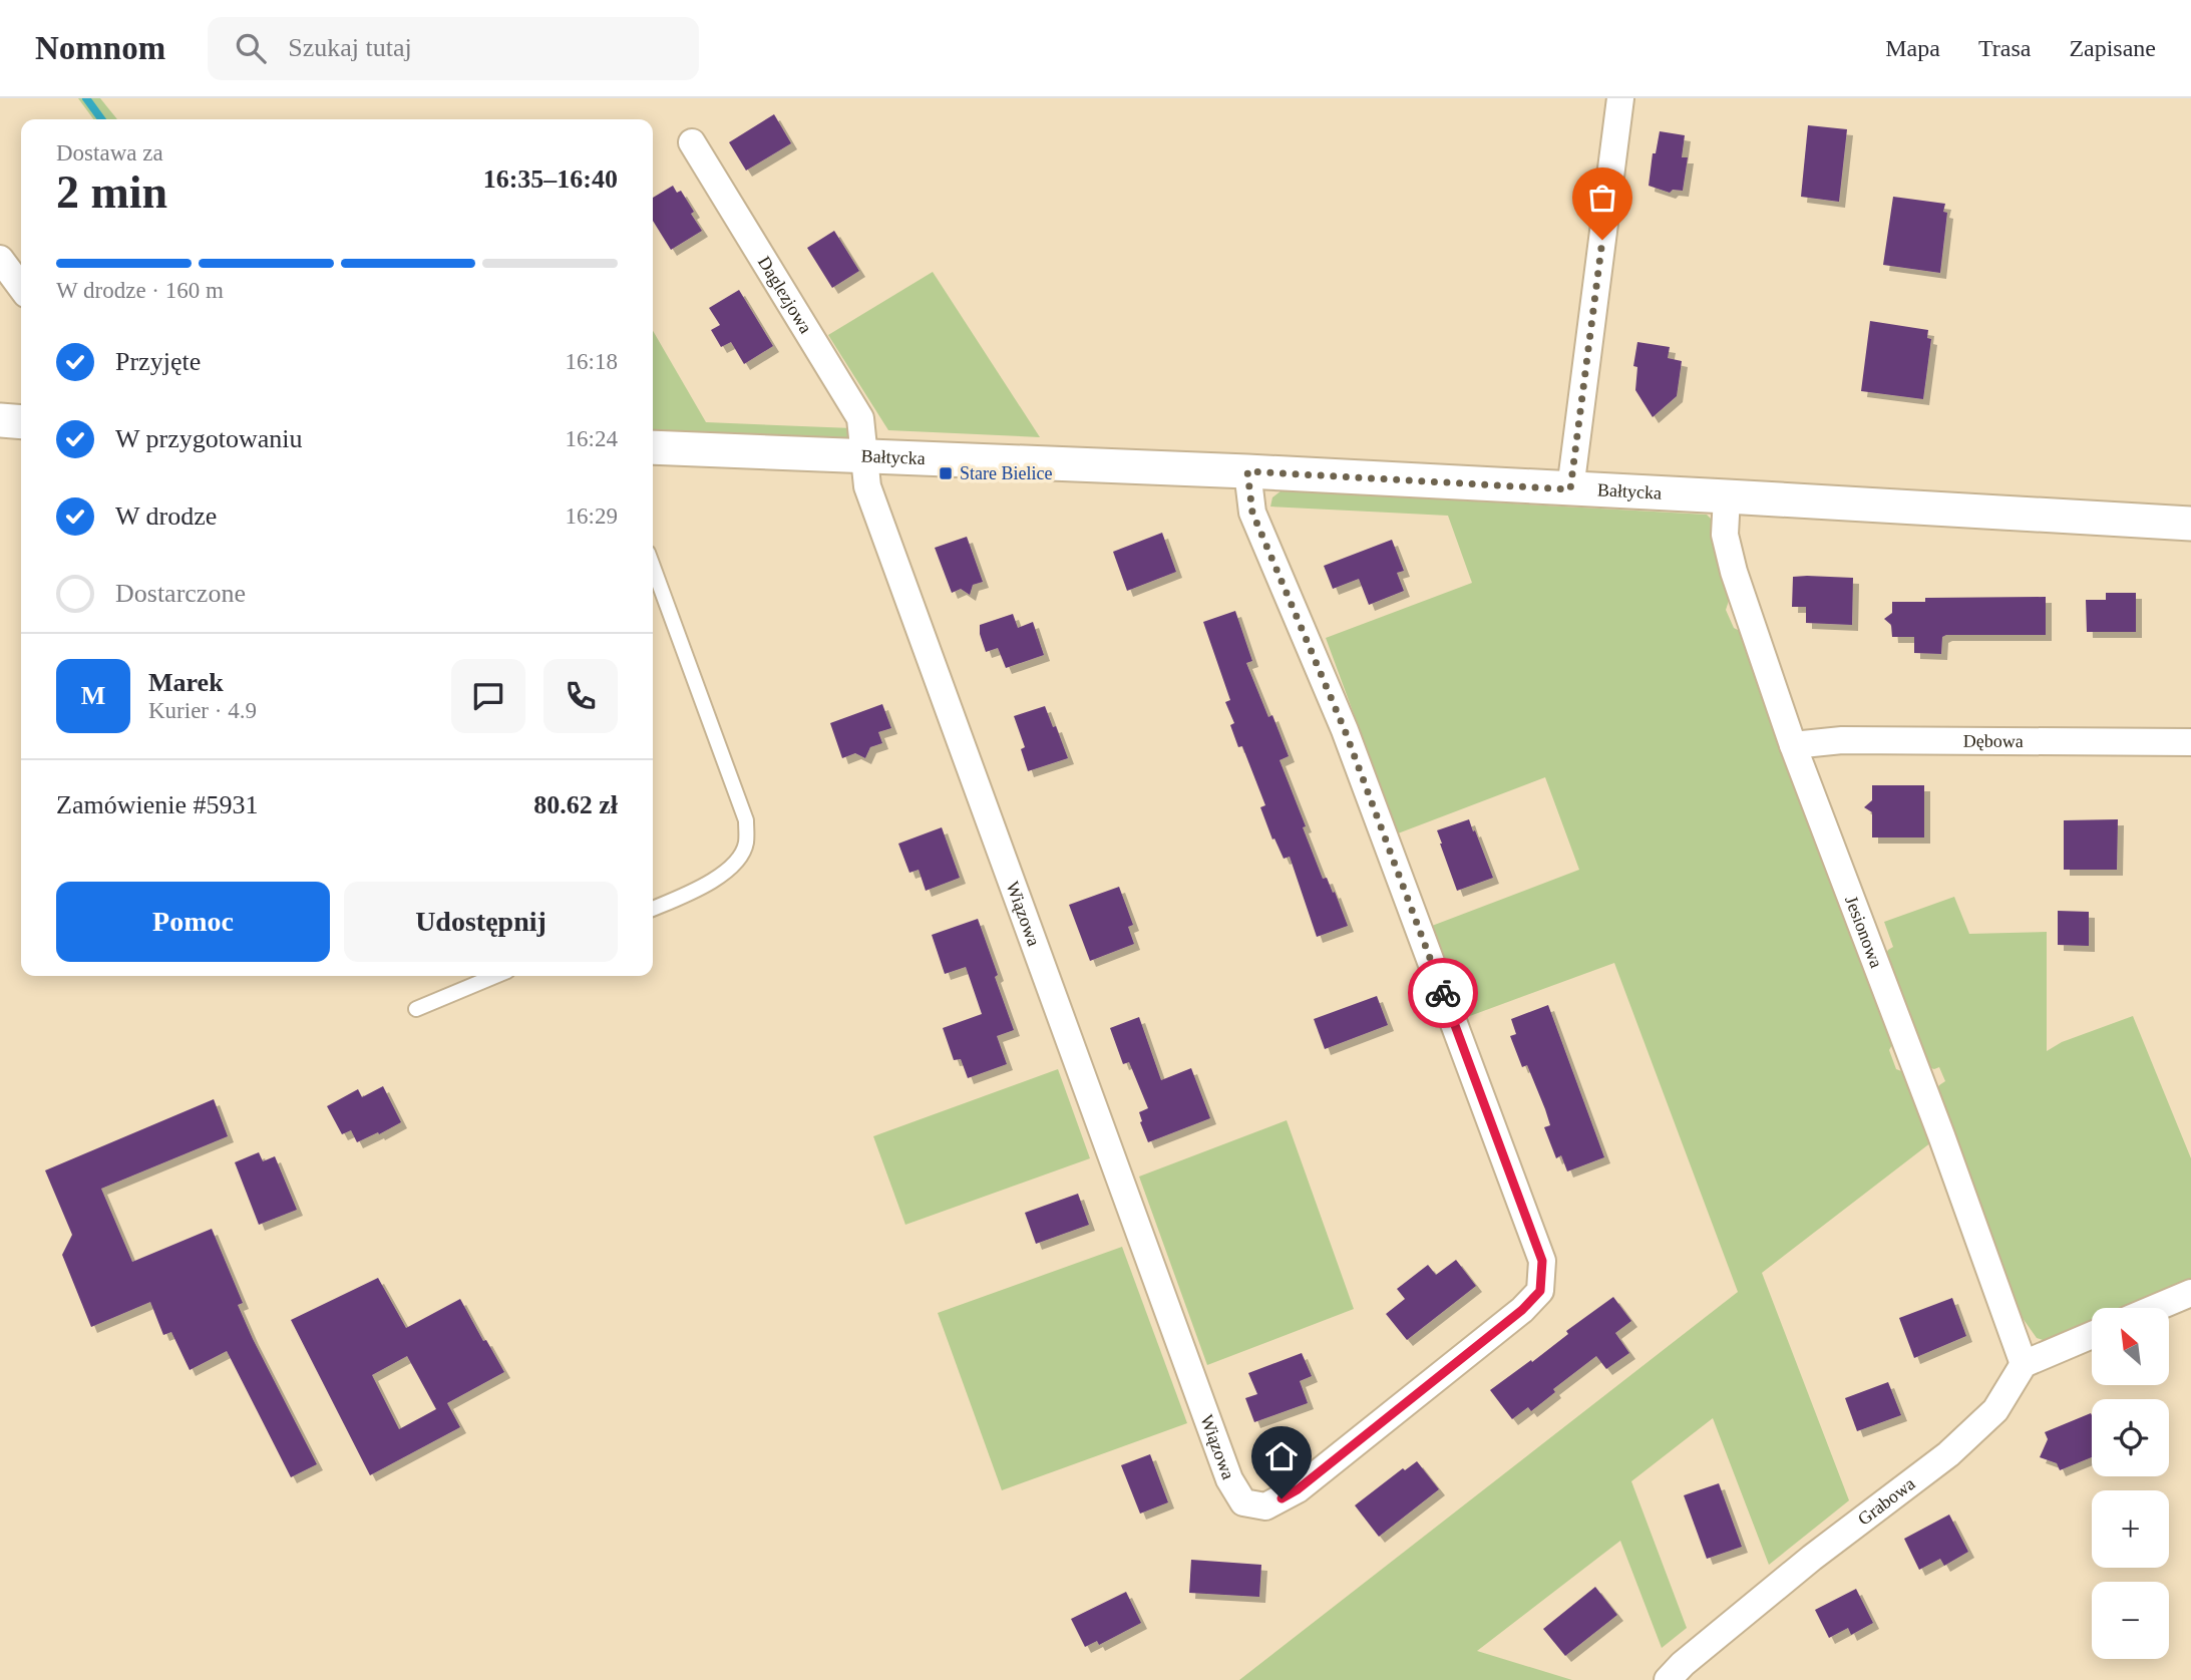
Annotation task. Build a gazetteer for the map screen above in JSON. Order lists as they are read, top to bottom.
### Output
{
  "streets": {
    "street": [
      "Daglezjowa",
      "Bałtycka",
      "Dębowa",
      "Wiązowa",
      "Jesionowa",
      "Grabowa"
    ]
  },
  "crossings": [
    ["Daglezjowa", "Bałtycka"],
    ["Daglezjowa", "Wiązowa"],
    ["Bałtycka", "Wiązowa"],
    ["Bałtycka", "Jesionowa"],
    ["Dębowa", "Jesionowa"],
    ["Jesionowa", "Grabowa"]
  ],
  "places": {
    "transit": ["Stare Bielice"]
  },
  "north": "top left",
  "page": {
    "header": "Nomnom",
    "search": "Szukaj tutaj",
    "nav": ["Mapa", "Trasa", "Zapisane"],
    "heading": ["2 min", "Dostawa za", "16:35–16:40"],
    "panel": [
      "Marek",
      "Kurier · 4.9",
      "Zamówienie #5931",
      "80.62 zł"
    ],
    "bar": "W drodze · 160 m",
    "list": [
      ["Przyjęte", "16:18"],
      ["W przygotowaniu", "16:24"],
      ["W drodze", "16:29"],
      "Dostarczone"
    ],
    "round": "M",
    "buttons": ["Pomoc", "Udostępnij"],
    "map_buttons": ["+", "−"]
  }
}
